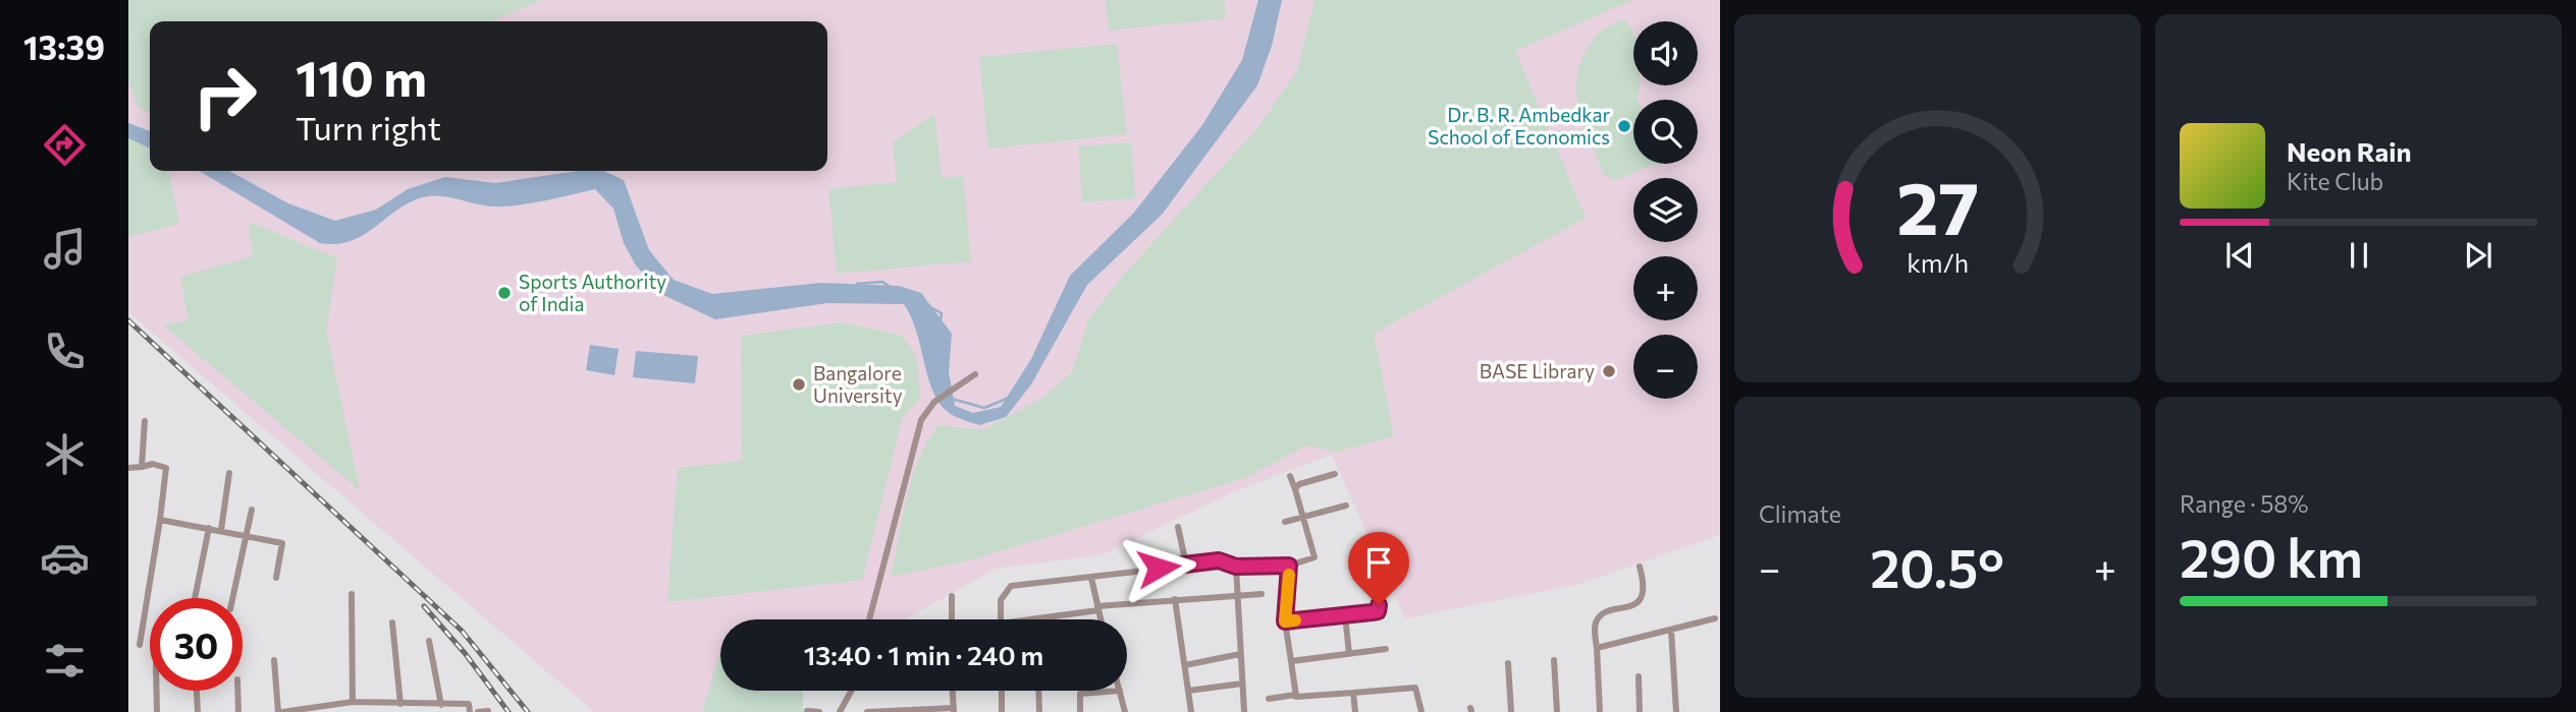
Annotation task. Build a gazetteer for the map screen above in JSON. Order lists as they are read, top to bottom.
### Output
{
  "places": [
    "Dr. B. R. Ambedkar School of Economics",
    "Sports Authority of India",
    "BASE Library",
    "Bangalore University"
  ],
  "page": {
    "tabs": "13:39",
    "map_buttons": ["+", "−"],
    "turn": ["110 m", "Turn right"],
    "song": ["Neon Rain", "Kite Club"],
    "tile": [
      "Climate",
      ["Range · 58%", "290 km"]
    ],
    "heat": ["−", "20.5°", "+"],
    "limit": "30",
    "trip": "13:40 · 1 min · 240 m",
    "gauge": ["27", "km/h"]
  }
}
